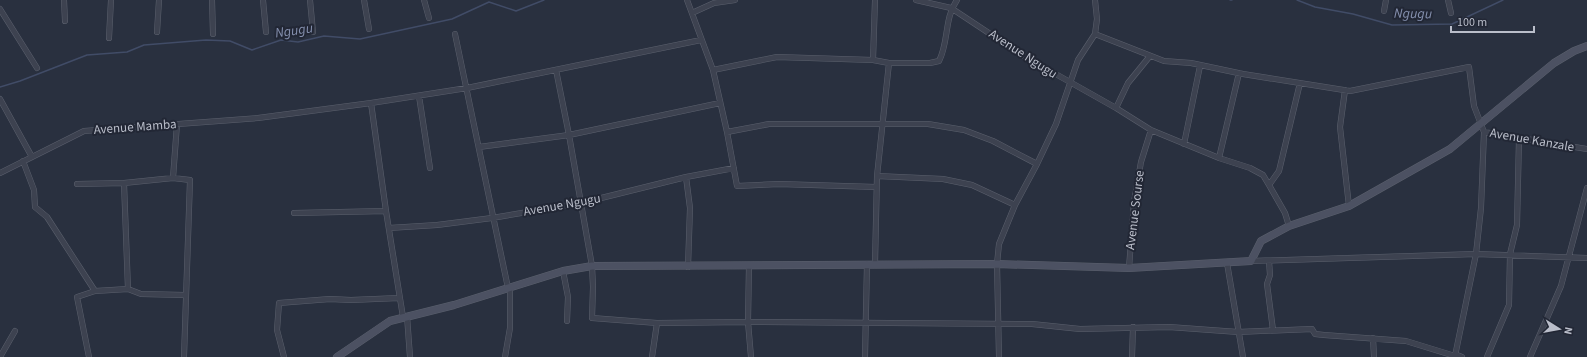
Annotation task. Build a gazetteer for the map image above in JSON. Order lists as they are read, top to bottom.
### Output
{
  "streets": {
    "street": [
      "Avenue Ngugu",
      "Avenue Mamba",
      "Avenue Kanzale",
      "Avenue Sourse"
    ]
  },
  "crossings": [
    ["Avenue Ngugu", "Avenue Sourse"]
  ],
  "water": ["Ngugu"],
  "scale_bar": "100 m",
  "north": "right"
}
